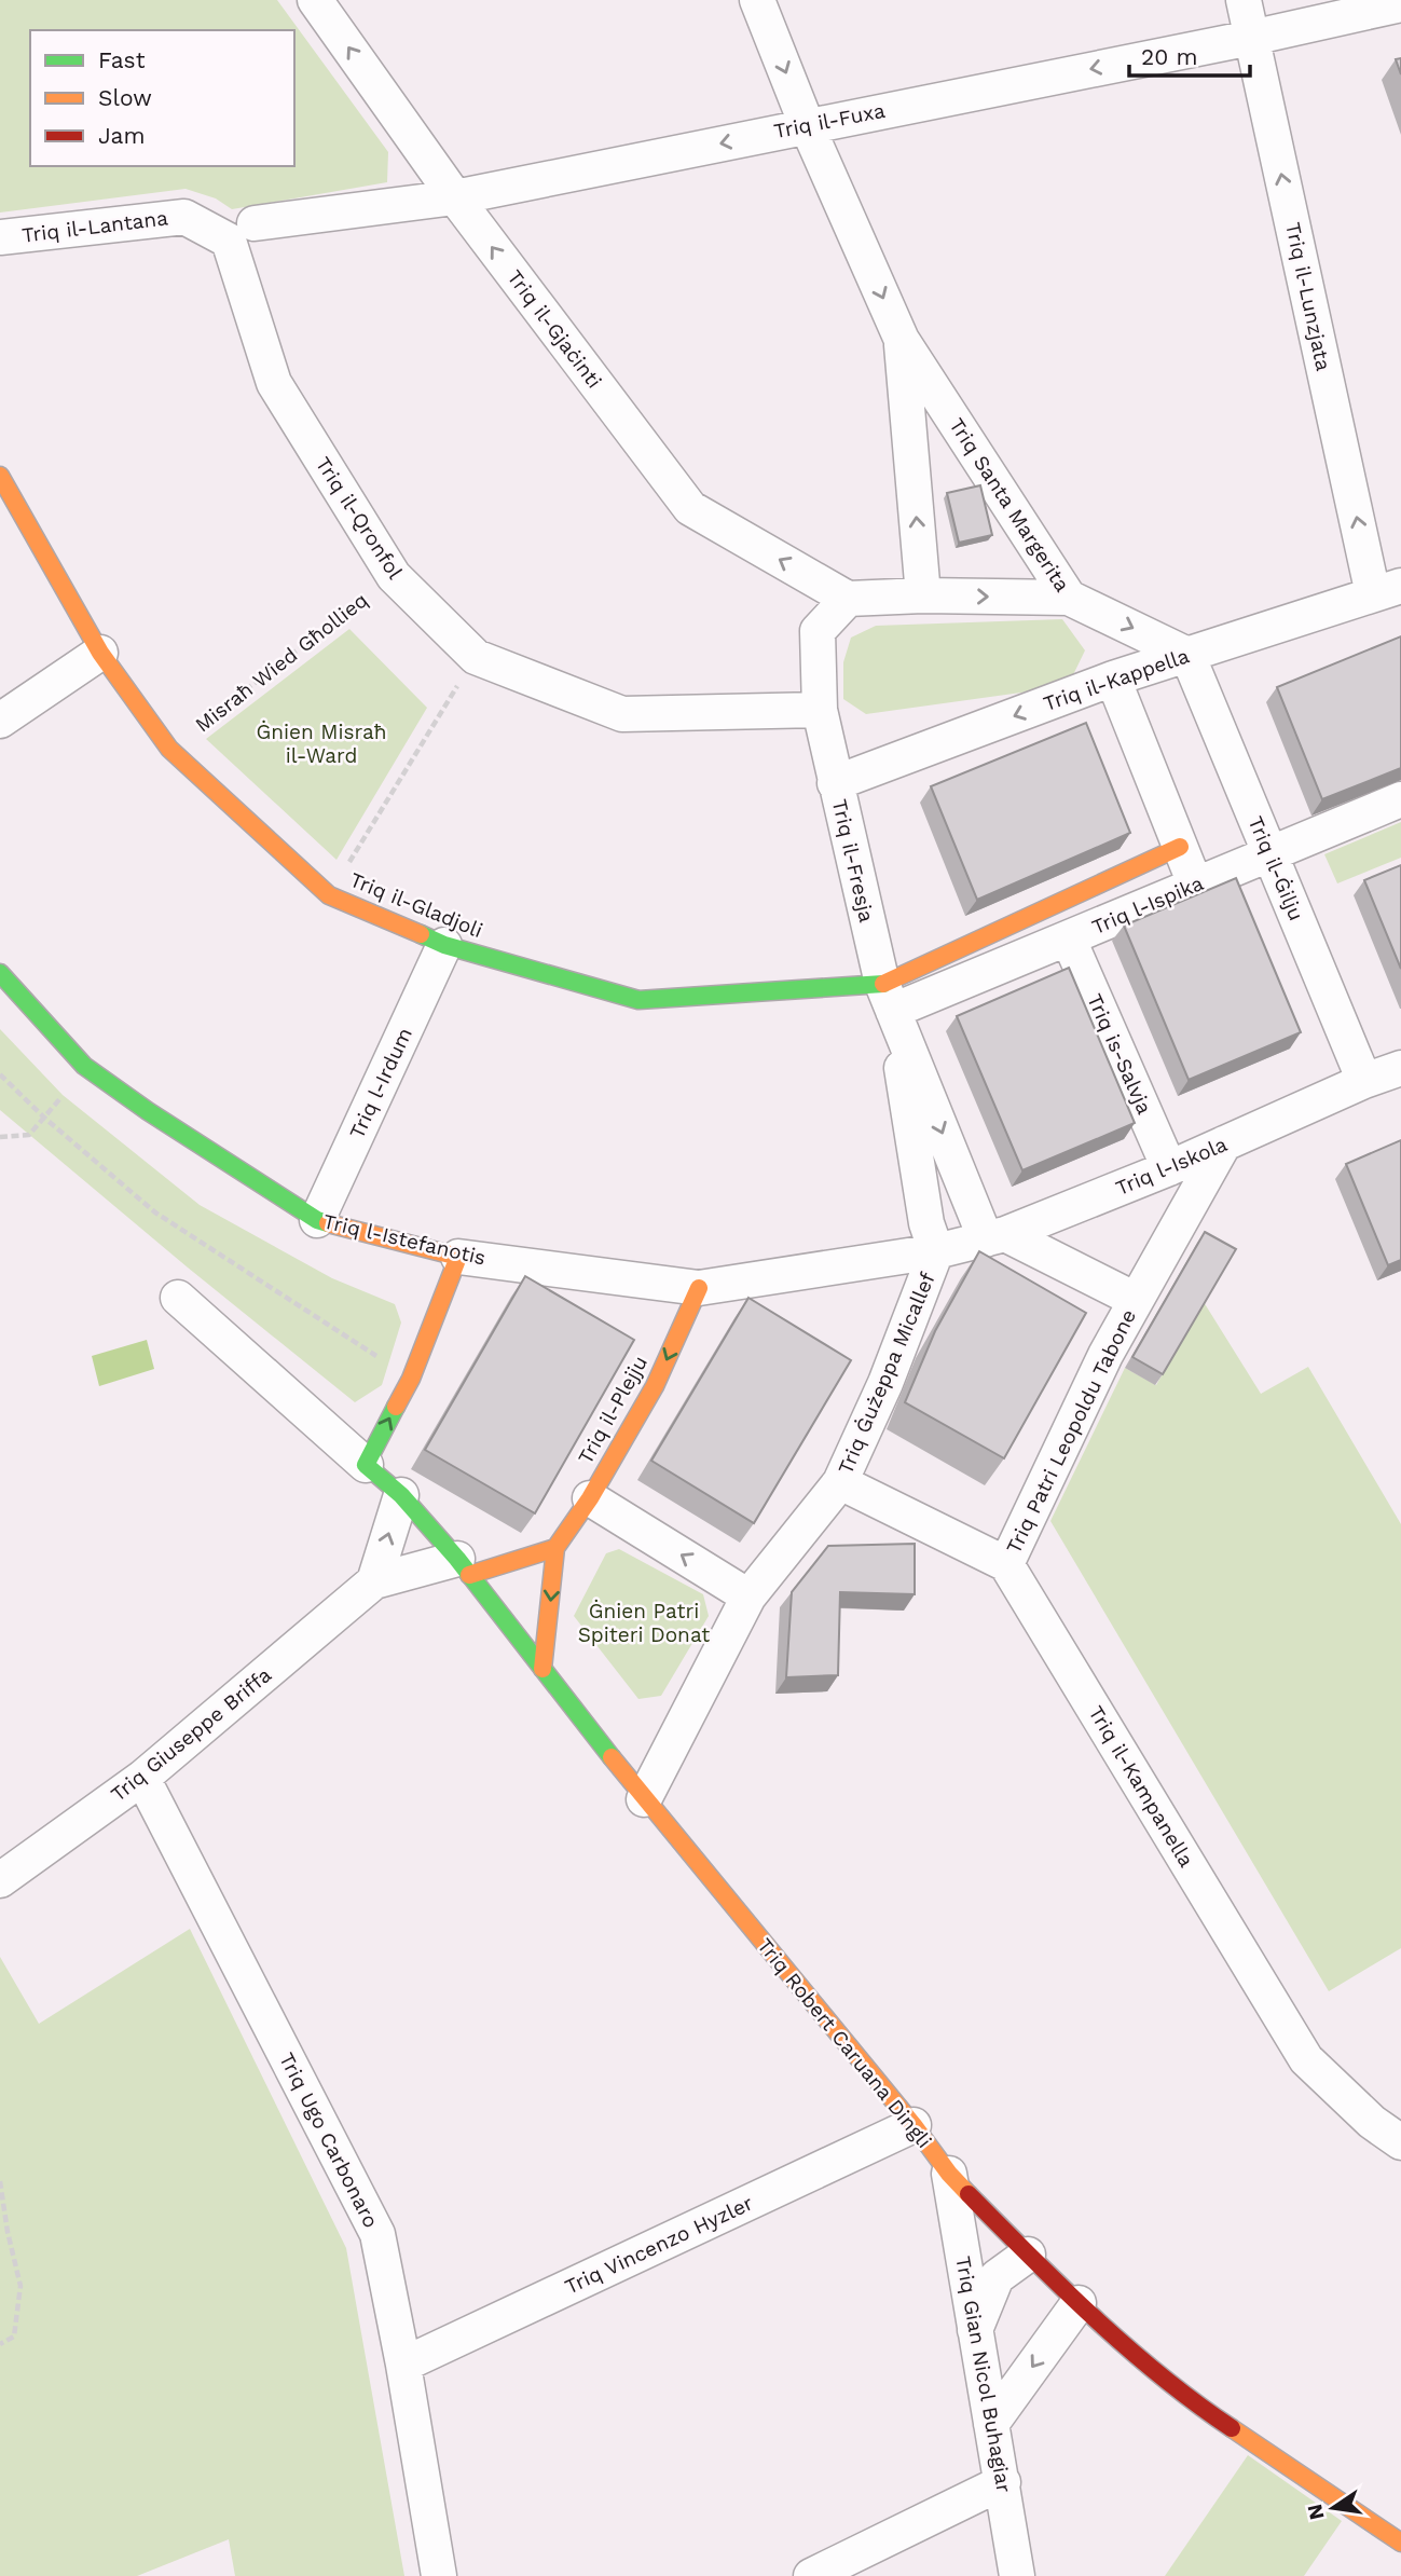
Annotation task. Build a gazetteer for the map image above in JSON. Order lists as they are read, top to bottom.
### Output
{
  "streets": {
    "street": [
      "Triq il-Fuxa",
      "Triq il-Lantana",
      "Triq il-Lunzjata",
      "Triq il-Gjaċinti",
      "Triq Santa Margerita",
      "Triq il-Qronfol",
      "Triq il-Kappella",
      "Triq il-Fresja",
      "Triq il-Ġilju",
      "Triq il-Gladjoli",
      "Triq l-Ispika",
      "Triq is-Salvja",
      "Triq l-Irdum",
      "Triq l-Iskola",
      "Triq l-Istefanotis",
      "Triq Ġużeppa Micallef",
      "Triq il-Plejju",
      "Triq Patri Leopoldu Tabone",
      "Triq Giuseppe Briffa",
      "Triq il-Kampanella",
      "Triq Robert Caruana Dingli",
      "Triq Ugo Carbonaro",
      "Triq Vincenzo Hyzler",
      "Triq Gian Nicol Buhagiar"
    ],
    "path": ["Misraħ Wied Għollieq"]
  },
  "crossings": [
    ["Triq il-Fuxa", "Triq il-Lantana"],
    ["Triq il-Fuxa", "Triq il-Lunzjata"],
    ["Triq il-Fuxa", "Triq il-Gjaċinti"],
    ["Triq il-Fuxa", "Triq Santa Margerita"],
    ["Triq il-Fuxa", "Triq il-Qronfol"],
    ["Triq il-Lantana", "Triq il-Qronfol"],
    ["Triq il-Lunzjata", "Triq il-Kappella"],
    ["Triq Santa Margerita", "Triq il-Kappella"],
    ["Triq Santa Margerita", "Triq il-Ġilju"],
    ["Triq il-Qronfol", "Misraħ Wied Għollieq"],
    ["Triq il-Qronfol", "Triq il-Fresja"],
    ["Misraħ Wied Għollieq", "Triq il-Gladjoli"],
    ["Triq il-Kappella", "Triq il-Fresja"],
    ["Triq il-Kappella", "Triq il-Ġilju"],
    ["Triq il-Fresja", "Triq il-Gladjoli"],
    ["Triq il-Fresja", "Triq l-Ispika"],
    ["Triq il-Fresja", "Triq l-Iskola"],
    ["Triq il-Fresja", "Triq l-Istefanotis"],
    ["Triq il-Fresja", "Triq Ġużeppa Micallef"],
    ["Triq il-Ġilju", "Triq l-Ispika"],
    ["Triq il-Ġilju", "Triq l-Iskola"],
    ["Triq il-Gladjoli", "Triq l-Ispika"],
    ["Triq il-Gladjoli", "Triq l-Irdum"],
    ["Triq l-Ispika", "Triq is-Salvja"],
    ["Triq is-Salvja", "Triq l-Iskola"],
    ["Triq l-Irdum", "Triq l-Istefanotis"],
    ["Triq l-Iskola", "Triq l-Istefanotis"],
    ["Triq l-Iskola", "Triq Ġużeppa Micallef"],
    ["Triq l-Iskola", "Triq Patri Leopoldu Tabone"],
    ["Triq l-Istefanotis", "Triq Ġużeppa Micallef"],
    ["Triq l-Istefanotis", "Triq il-Plejju"],
    ["Triq Ġużeppa Micallef", "Triq Robert Caruana Dingli"],
    ["Triq il-Plejju", "Triq Robert Caruana Dingli"],
    ["Triq Patri Leopoldu Tabone", "Triq il-Kampanella"],
    ["Triq Giuseppe Briffa", "Triq Robert Caruana Dingli"],
    ["Triq Giuseppe Briffa", "Triq Ugo Carbonaro"],
    ["Triq Robert Caruana Dingli", "Triq Vincenzo Hyzler"],
    ["Triq Robert Caruana Dingli", "Triq Gian Nicol Buhagiar"],
    ["Triq Ugo Carbonaro", "Triq Vincenzo Hyzler"]
  ],
  "one_way": [
    "Triq il-Fuxa",
    "Triq il-Lunzjata",
    "Triq il-Gjaċinti",
    "Triq il-Plejju"
  ],
  "parks": ["Ġnien Misraħ il-Ward", "Ġnien Patri Spiteri Donat"],
  "legend": ["Fast", "Slow", "Jam"],
  "scale_bar": "20 m",
  "north": "left"
}
